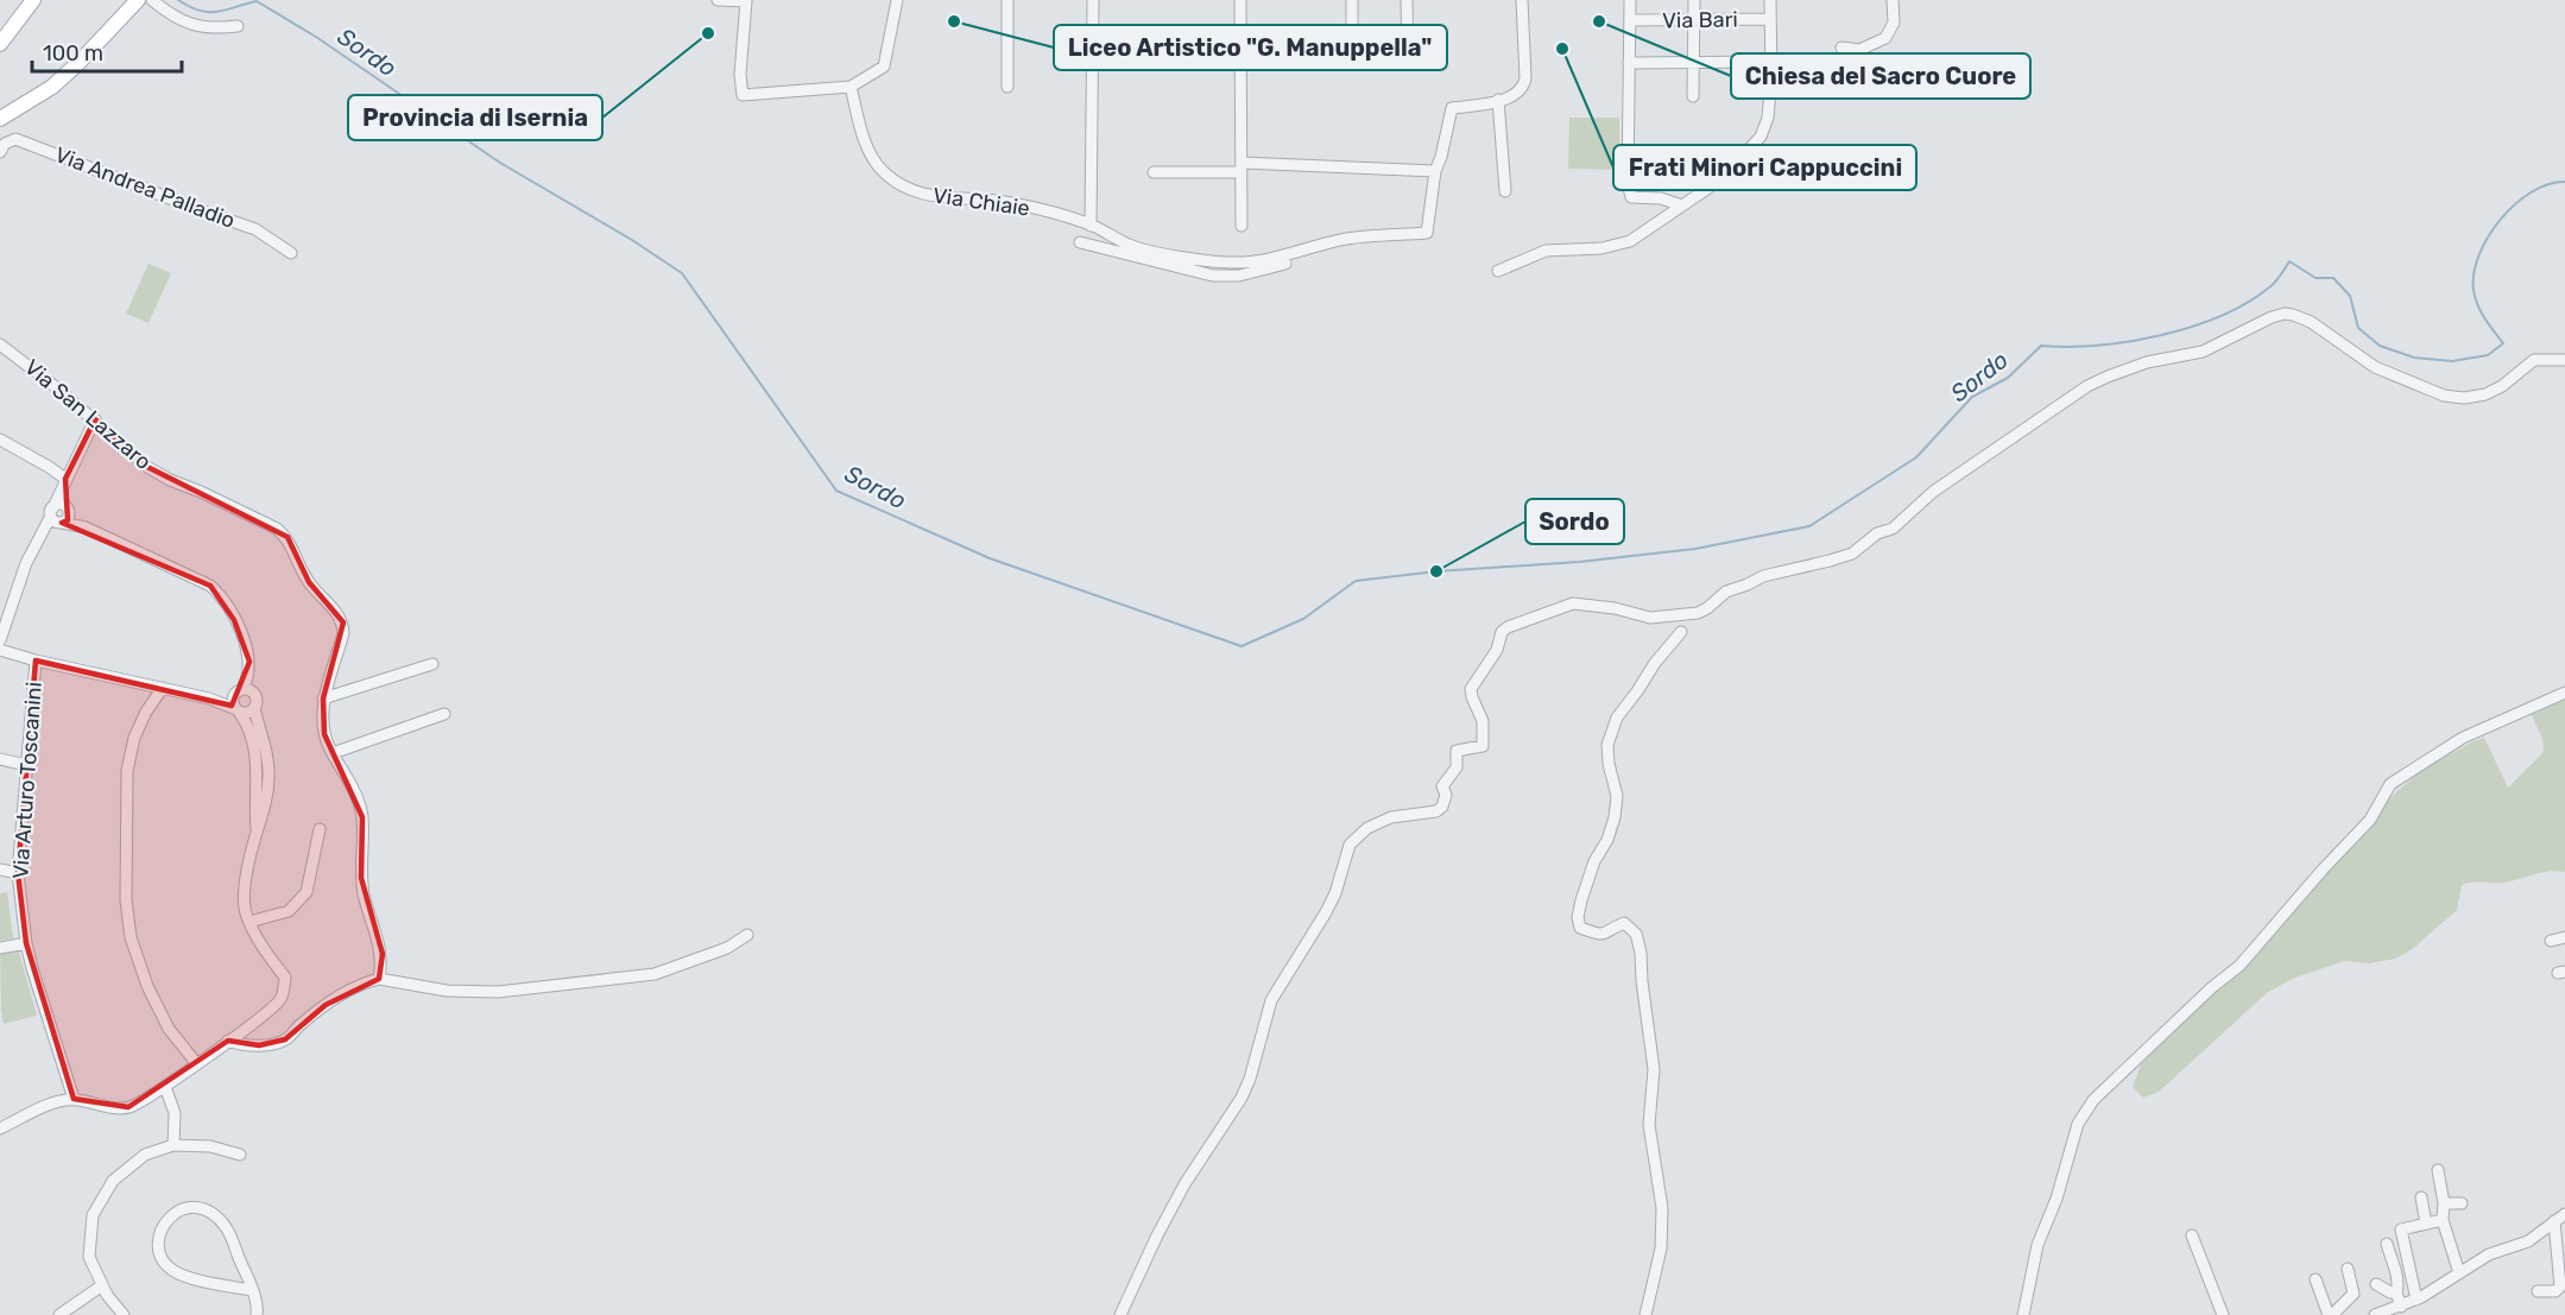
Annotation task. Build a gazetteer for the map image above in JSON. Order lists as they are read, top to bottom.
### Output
{
  "streets": {
    "street": [
      "Via Bari",
      "Via Andrea Palladio",
      "Via Chiaie",
      "Via San Lazzaro",
      "Via Arturo Toscanini"
    ]
  },
  "water": ["Sordo"],
  "places": [
    "Liceo Artistico \"G. Manuppella\"",
    "Chiesa del Sacro Cuore",
    "Provincia di Isernia",
    "Frati Minori Cappuccini",
    "Sordo"
  ],
  "scale_bar": "100 m"
}
